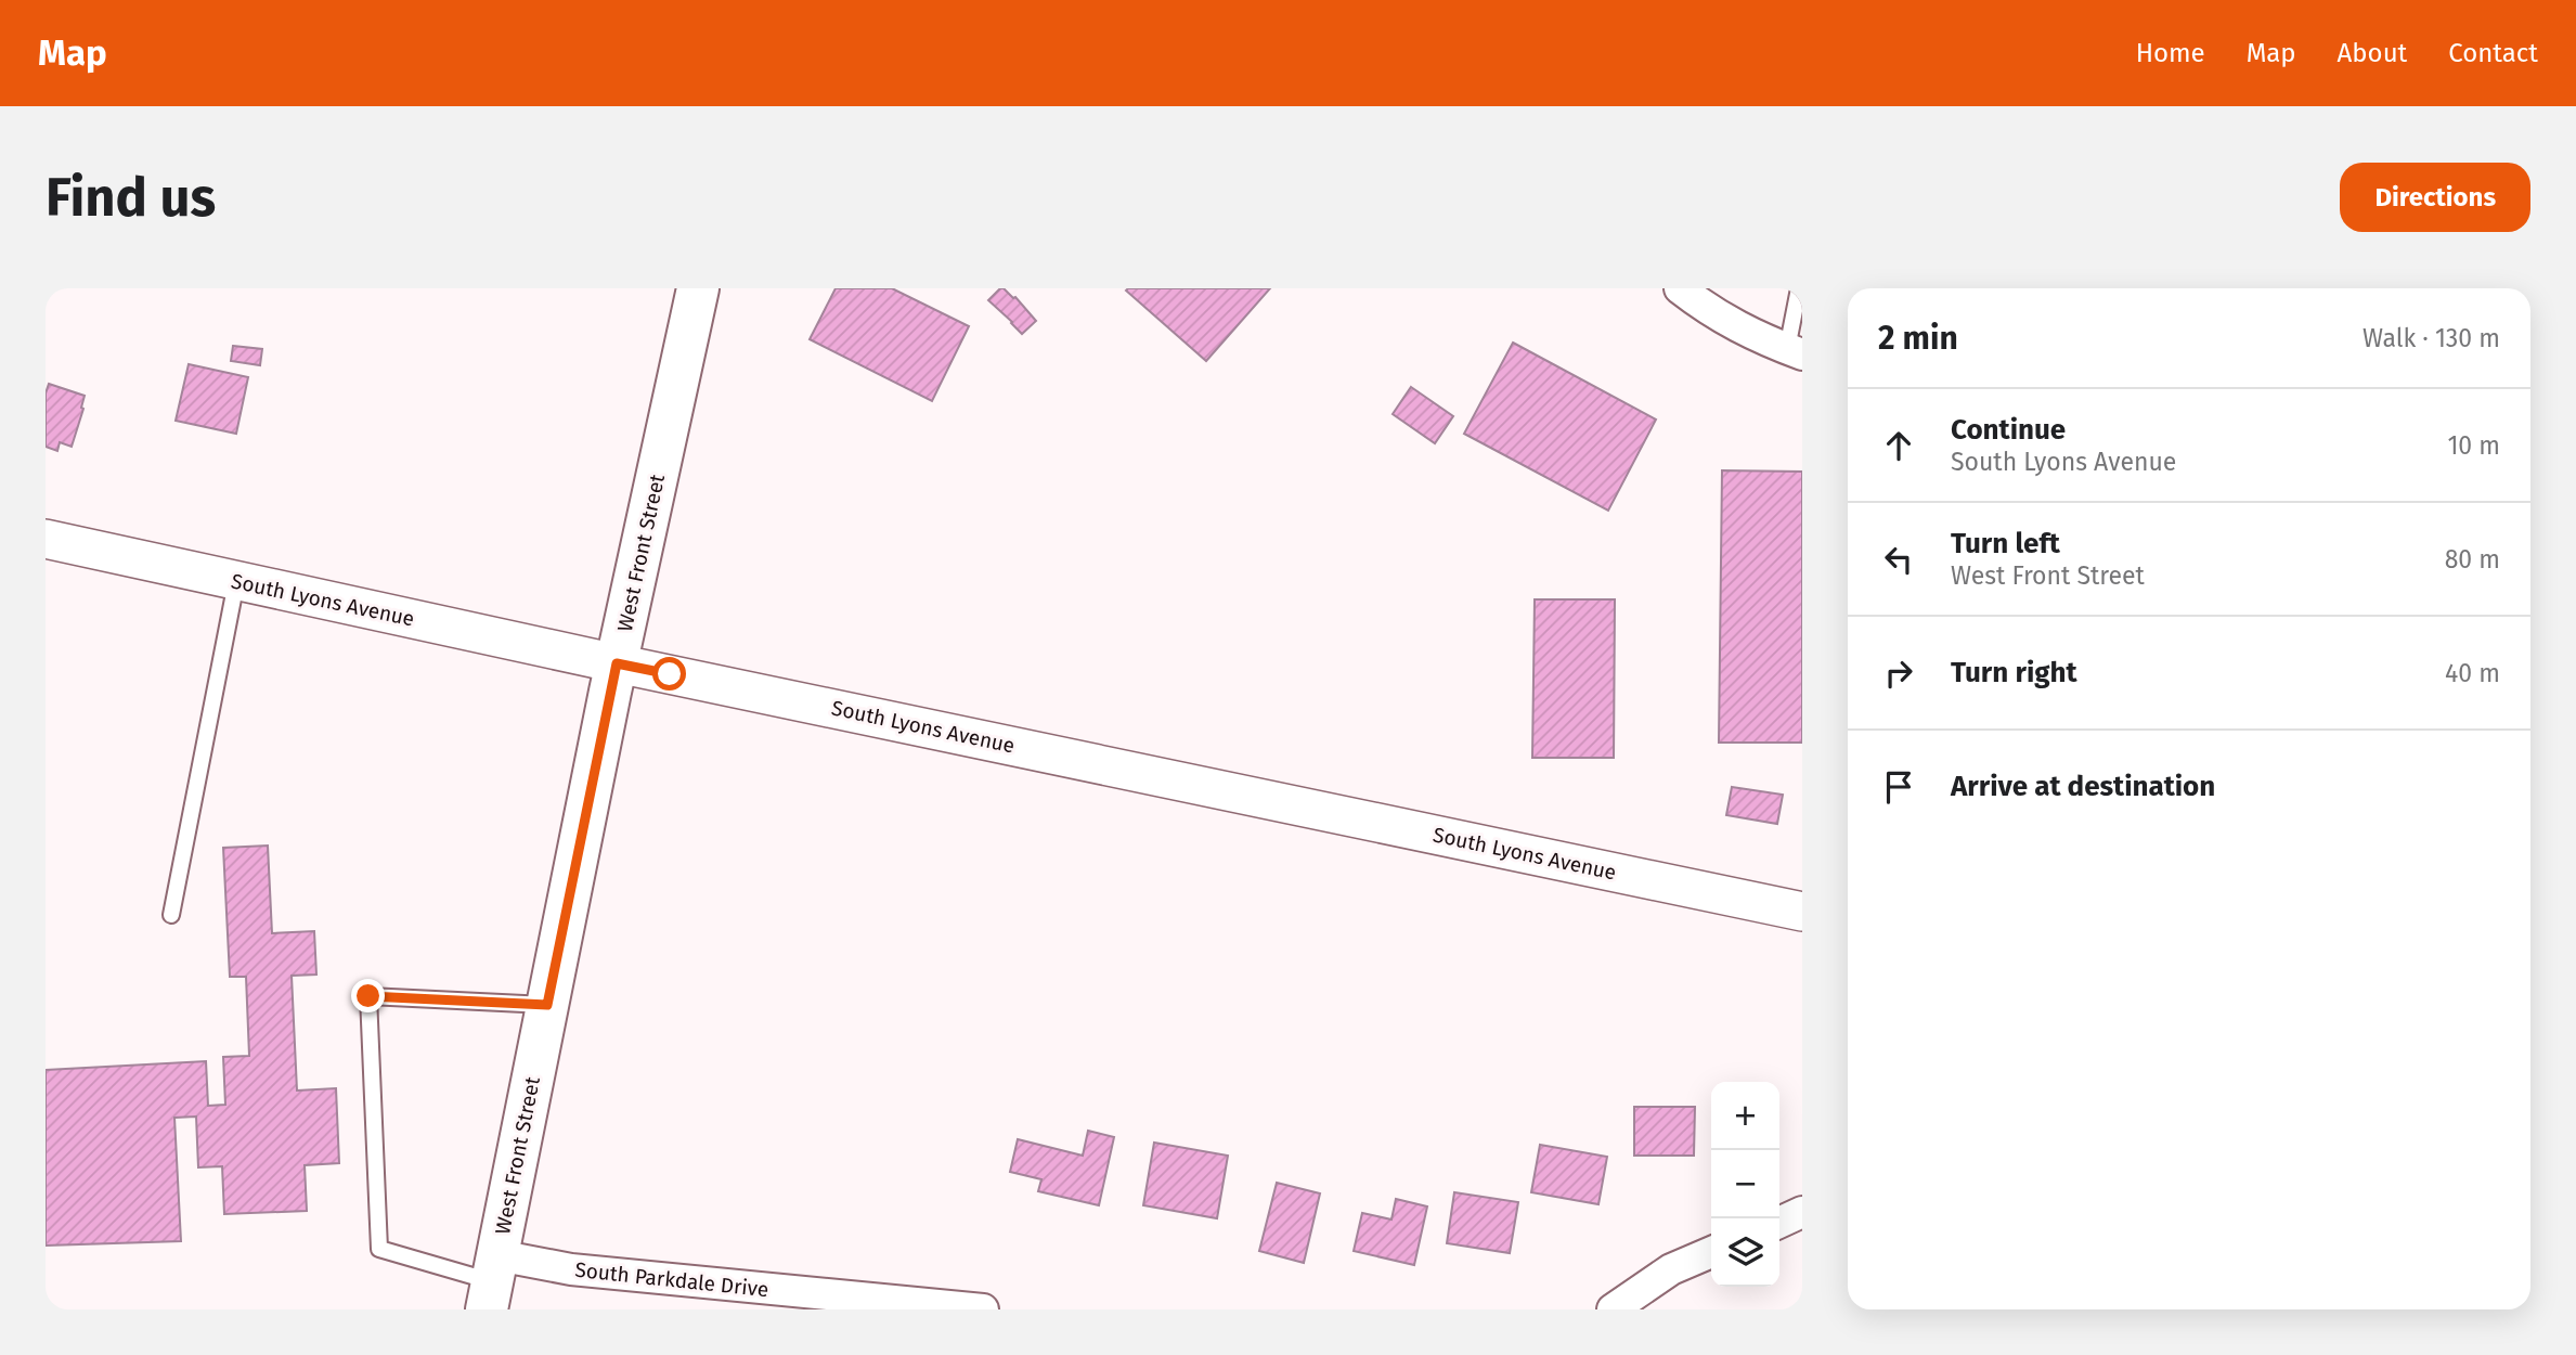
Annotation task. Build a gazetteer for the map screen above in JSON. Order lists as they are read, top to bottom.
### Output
{
  "streets": {
    "main road": ["West Front Street"],
    "street": ["South Lyons Avenue", "South Parkdale Drive"]
  },
  "crossings": [
    ["West Front Street", "South Lyons Avenue"],
    ["West Front Street", "South Parkdale Drive"]
  ],
  "page": {
    "header": "Map",
    "nav": [
      "Home",
      "Map",
      "About",
      "Contact"
    ],
    "buttons": "Directions",
    "title": "Find us",
    "heading": ["2 min", "Walk · 130 m"],
    "list": [
      ["Continue", "South Lyons Avenue", "10 m"],
      ["Turn left", "West Front Street", "80 m"],
      ["Turn right", "40 m"],
      "Arrive at destination"
    ],
    "map_buttons": ["+", "−"]
  }
}
